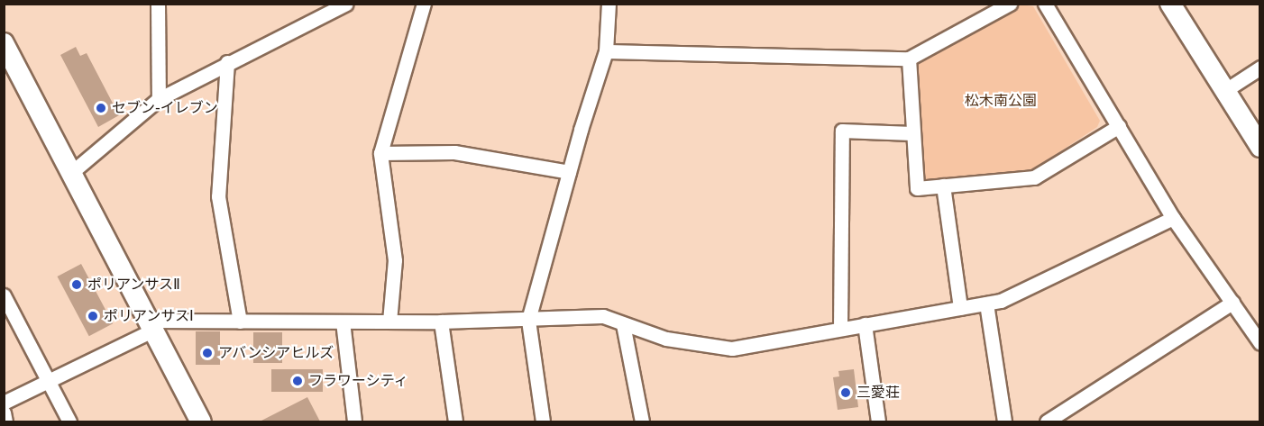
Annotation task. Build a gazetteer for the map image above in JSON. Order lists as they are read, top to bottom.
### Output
{
  "parks": ["松木南公園"],
  "places": [
    "セブン-イレブン",
    "ポリアンサスⅡ",
    "ポリアンサスⅠ",
    "アバンシアヒルズ",
    "フラワーシティ",
    "三愛荘"
  ]
}
